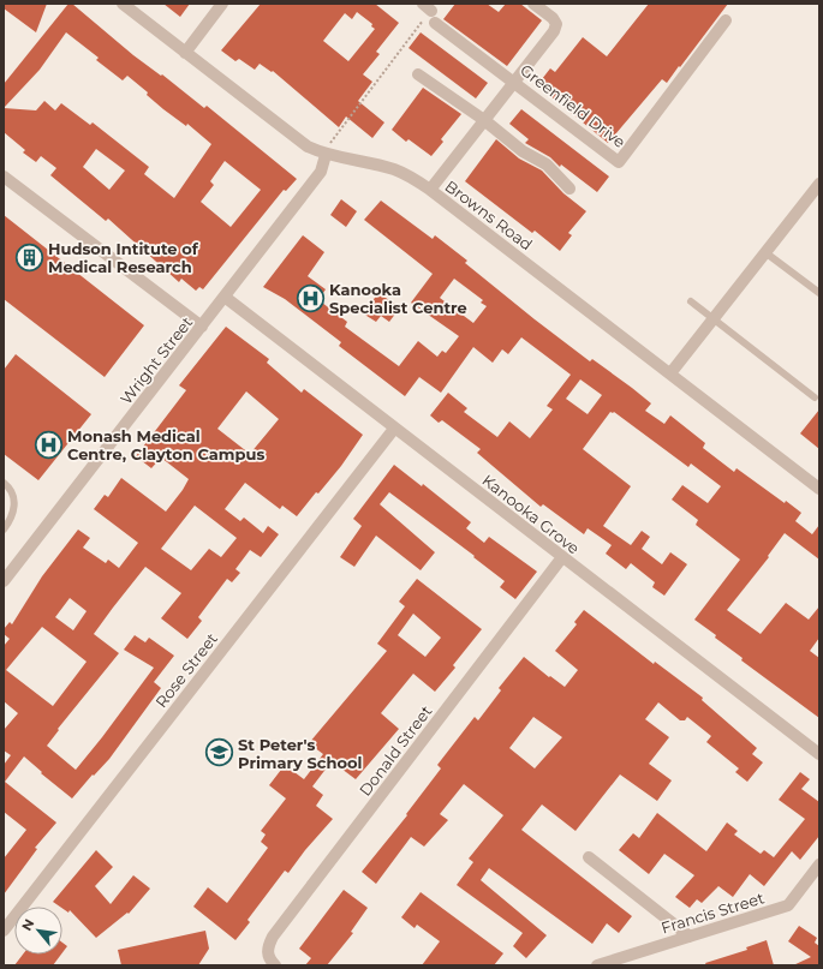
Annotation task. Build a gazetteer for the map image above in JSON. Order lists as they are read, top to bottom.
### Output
{
  "streets": {
    "street": [
      "Greenfield Drive",
      "Browns Road",
      "Wright Street",
      "Kanooka Grove",
      "Rose Street",
      "Donald Street",
      "Francis Street"
    ]
  },
  "crossings": [
    ["Browns Road", "Wright Street"],
    ["Wright Street", "Kanooka Grove"],
    ["Kanooka Grove", "Rose Street"],
    ["Kanooka Grove", "Donald Street"]
  ],
  "places": {
    "building": ["Hudson Intitute of Medical Research"],
    "hospital": ["Kanooka Specialist Centre", "Monash Medical Centre, Clayton Campus"],
    "school or university": ["St Peter's Primary School"]
  },
  "north": "top left"
}
